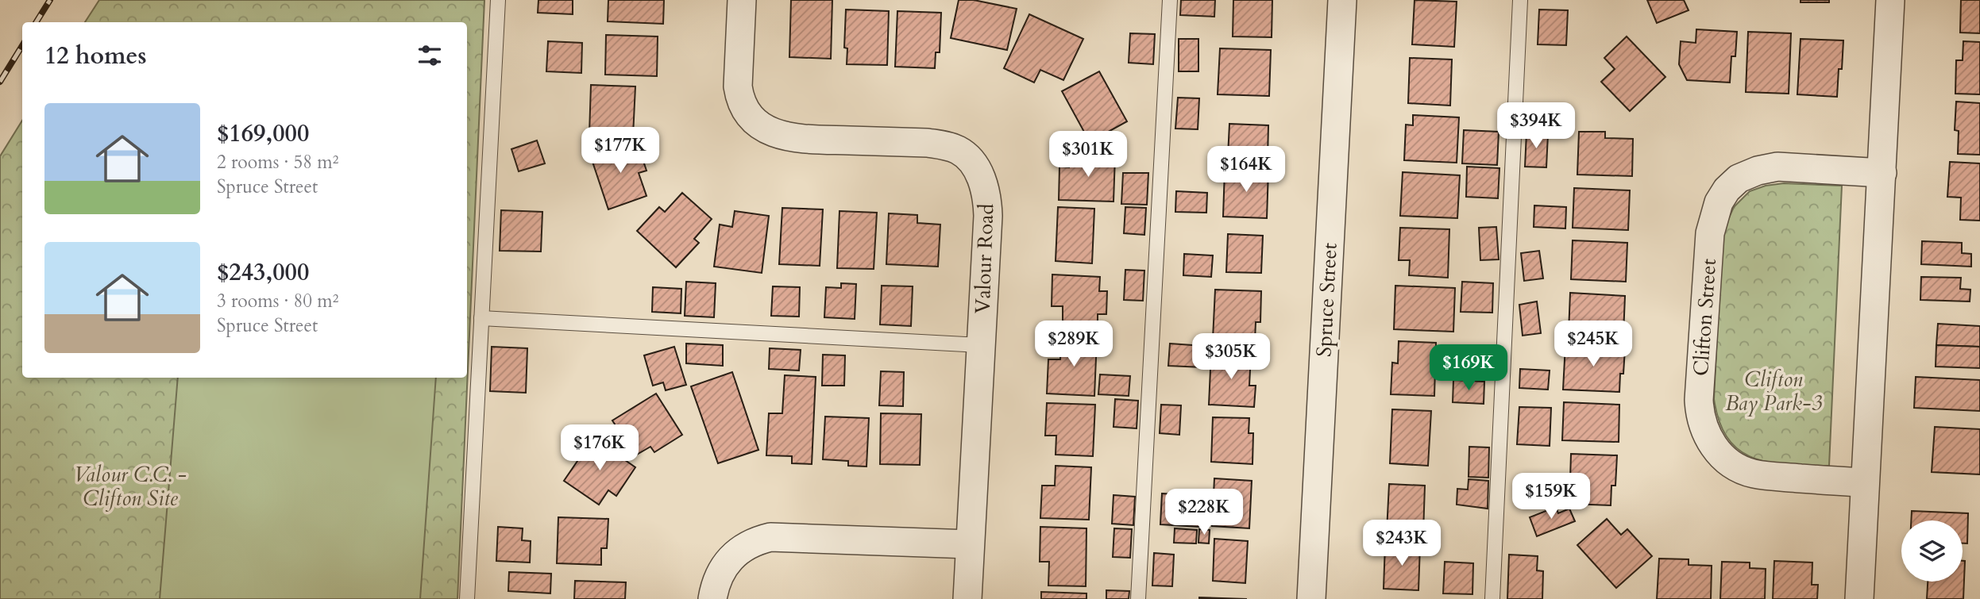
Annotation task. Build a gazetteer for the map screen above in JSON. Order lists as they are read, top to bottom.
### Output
{
  "streets": {
    "street": ["Valour Road", "Spruce Street", "Clifton Street"]
  },
  "parks": ["Clifton Bay Park-3", "Valour C.C. - Clifton Site"],
  "page": {
    "heading": "12 homes",
    "list": [
      {
        "name": "$169,000",
        "note": "2 rooms · 58 m² · Spruce Street"
      },
      {
        "name": "$243,000",
        "note": "3 rooms · 80 m² · Spruce Street"
      }
    ],
    "price": [
      "$394K",
      "$177K",
      "$301K",
      "$164K",
      "$289K",
      "$245K",
      "$305K",
      "$169K",
      "$176K",
      "$159K",
      "$228K",
      "$243K"
    ]
  }
}
